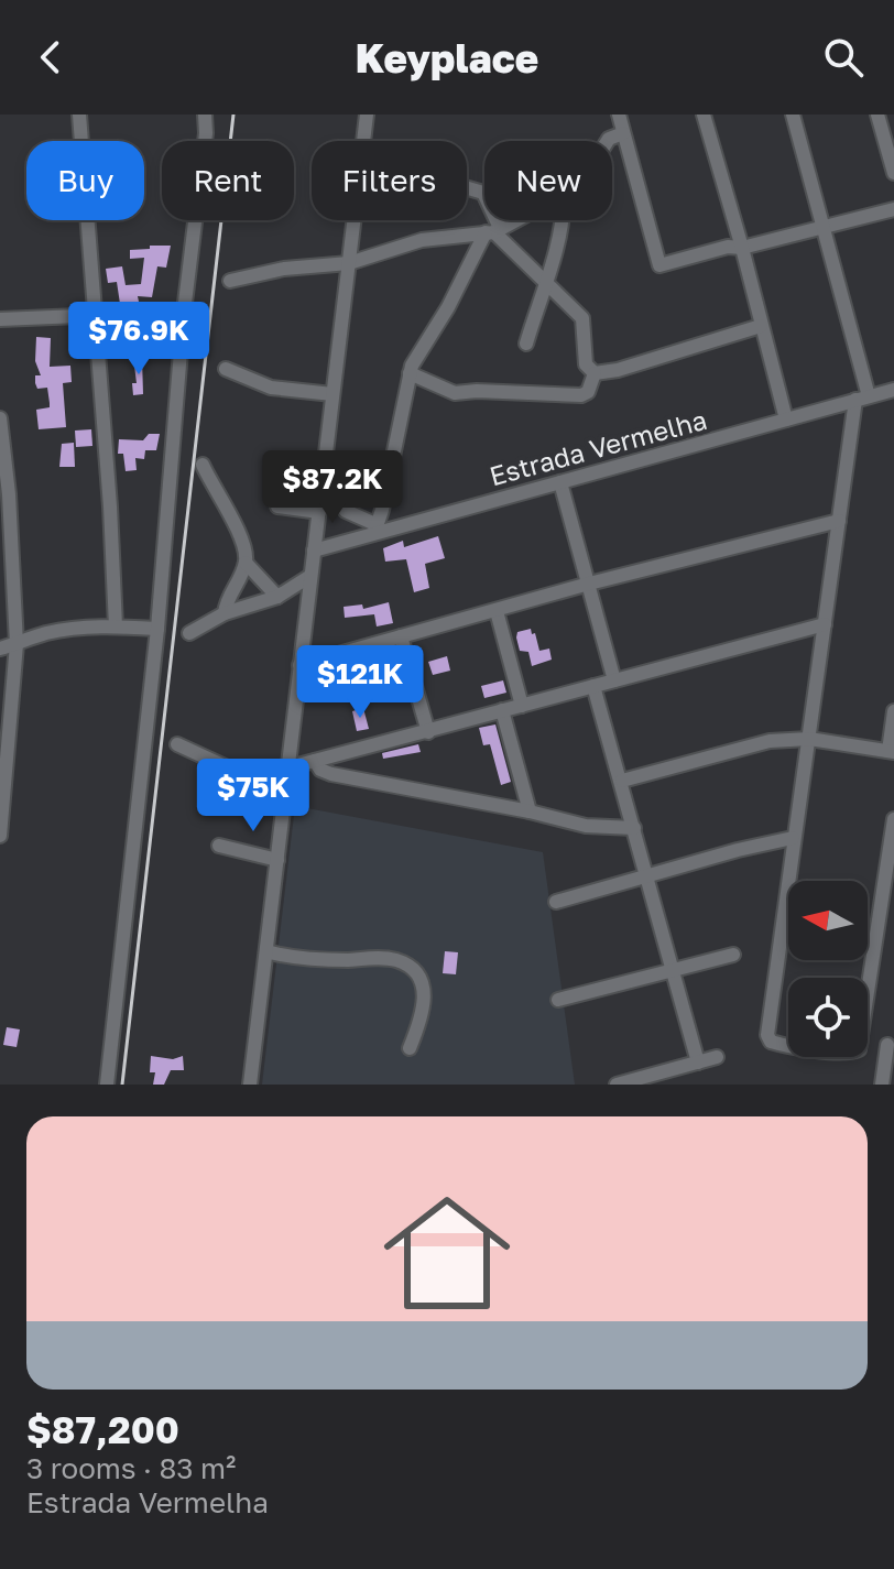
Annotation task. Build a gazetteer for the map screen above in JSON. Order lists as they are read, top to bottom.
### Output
{
  "streets": {
    "street": ["Estrada Vermelha"]
  },
  "north": "left",
  "page": {
    "header": "Keyplace",
    "chip": [
      "Buy",
      "Rent",
      "Filters",
      "New"
    ],
    "price": [
      "$76.9K",
      "$87.2K",
      "$121K",
      "$75K"
    ],
    "list": [
      {
        "name": "$87,200",
        "note": "3 rooms · 83 m² · Estrada Vermelha"
      }
    ]
  }
}
